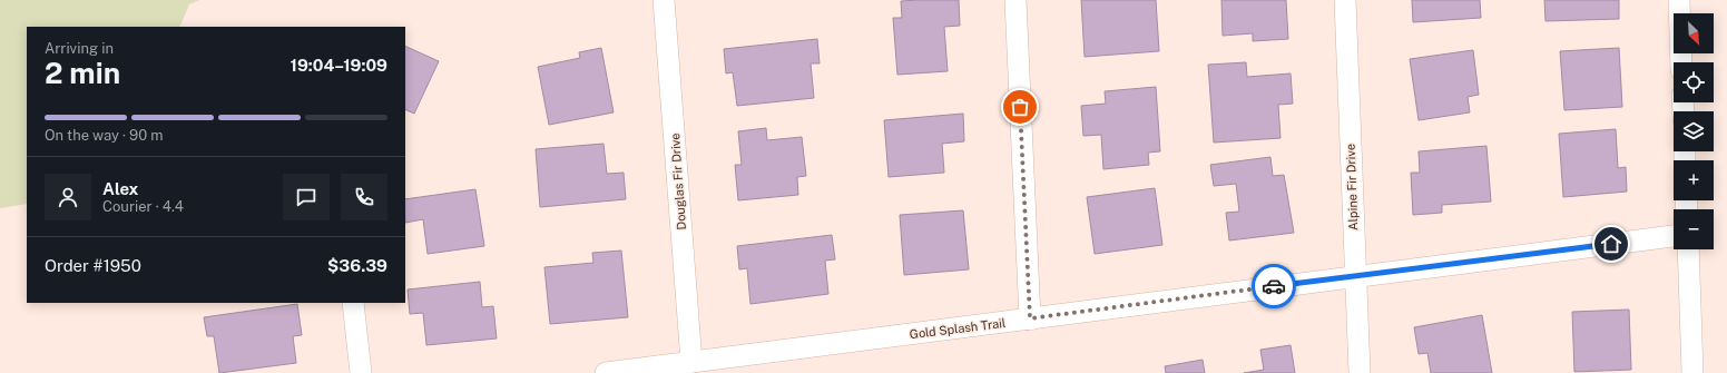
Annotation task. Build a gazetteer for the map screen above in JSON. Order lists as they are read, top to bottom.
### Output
{
  "streets": {
    "street": ["Douglas Fir Drive", "Alpine Fir Drive", "Gold Splash Trail"]
  },
  "crossings": [
    ["Douglas Fir Drive", "Gold Splash Trail"],
    ["Alpine Fir Drive", "Gold Splash Trail"]
  ],
  "north": "bottom right",
  "page": {
    "map_buttons": ["+", "−"],
    "heading": ["2 min", "Arriving in", "19:04–19:09"],
    "panel": [
      "Alex",
      "Courier · 4.4",
      "Order #1950",
      "$36.39"
    ],
    "bar": "On the way · 90 m"
  }
}
